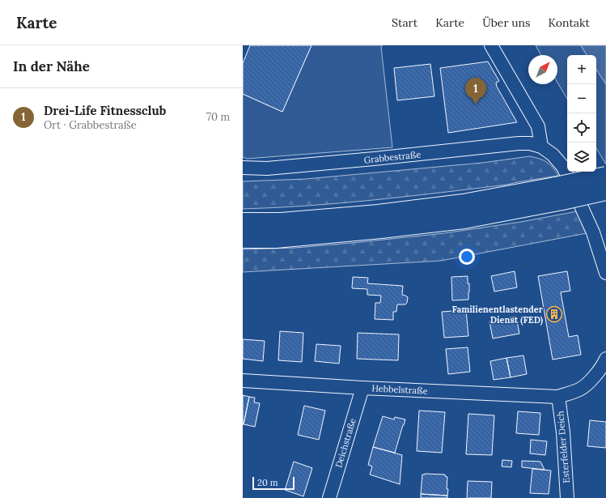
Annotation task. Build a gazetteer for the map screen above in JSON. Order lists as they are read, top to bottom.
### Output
{
  "streets": {
    "street": [
      "Grabbestraße",
      "Hebbelstraße",
      "Deichstraße",
      "Esterfelder Deich"
    ]
  },
  "crossings": [
    ["Hebbelstraße", "Deichstraße"],
    ["Hebbelstraße", "Esterfelder Deich"]
  ],
  "places": {
    "building": ["Familienentlastender Dienst (FED)"]
  },
  "scale_bar": "20 m",
  "north": "top right",
  "page": {
    "header": "Karte",
    "nav": [
      "Start",
      "Karte",
      "Über uns",
      "Kontakt"
    ],
    "heading": "In der Nähe",
    "map_buttons": ["+", "−"],
    "pins": "1",
    "list": [
      {
        "mark": "1",
        "name": "Drei-Life Fitnessclub",
        "note": "Ort · Grabbestraße",
        "value": "70 m"
      }
    ],
    "scale": "20 m"
  }
}
